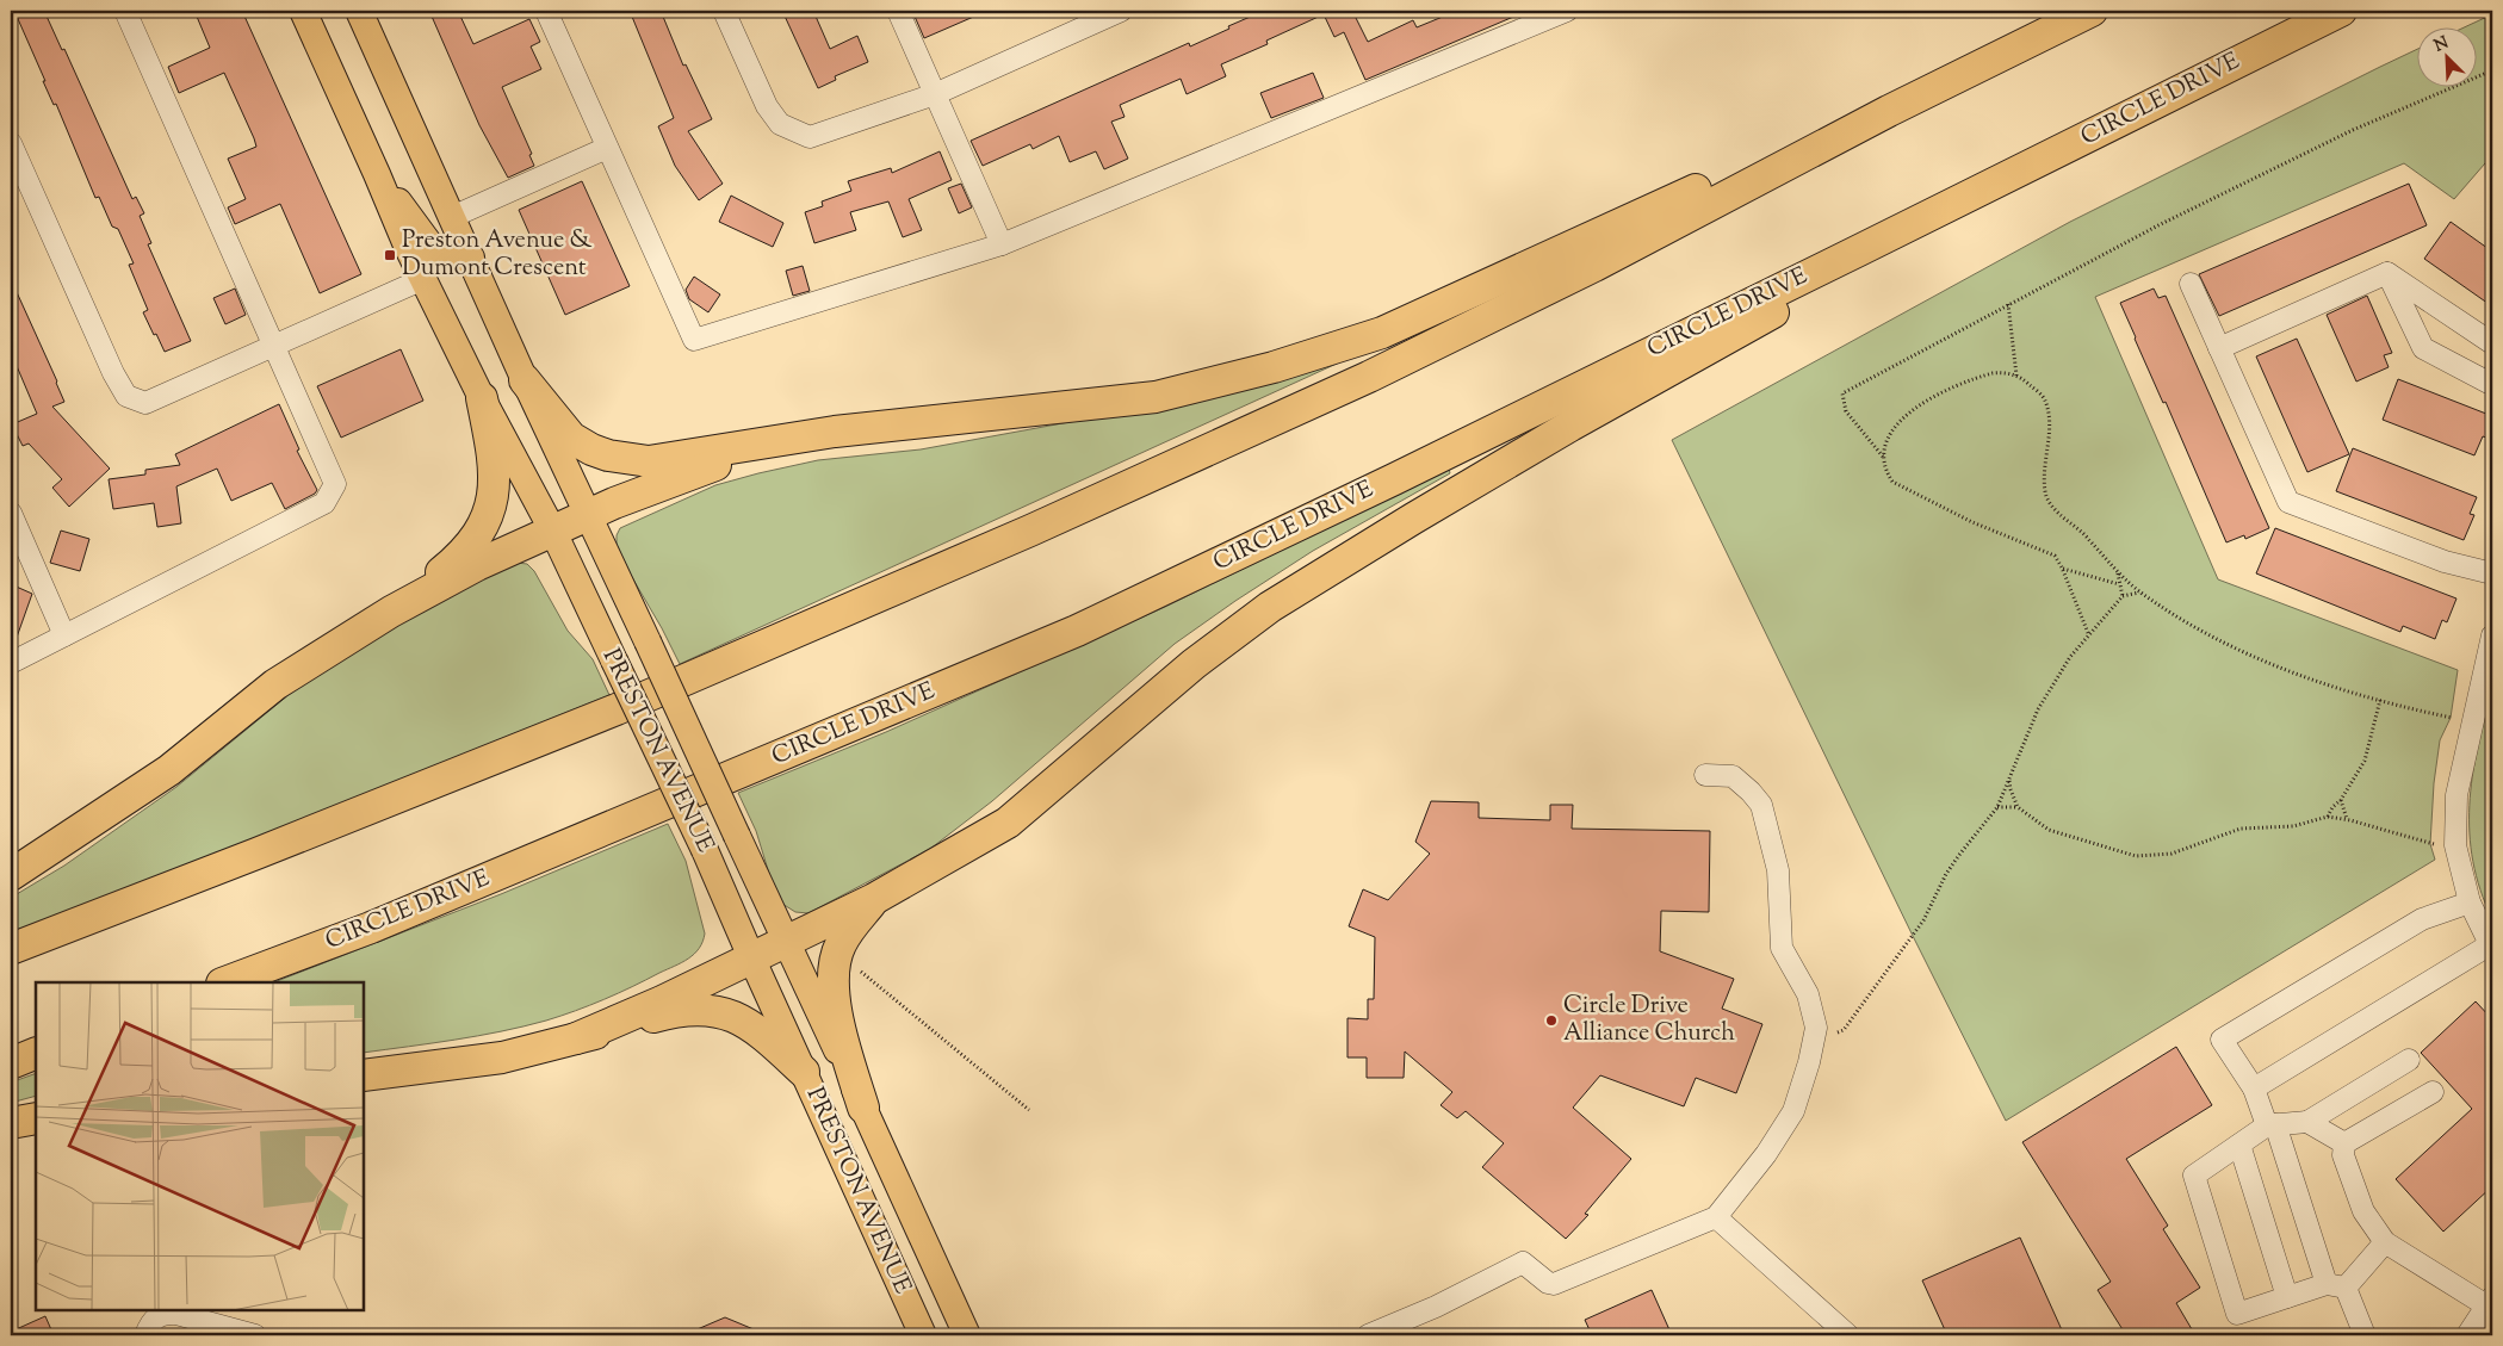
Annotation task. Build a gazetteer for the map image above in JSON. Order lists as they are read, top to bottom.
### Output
{
  "streets": {
    "highway": ["CIRCLE DRIVE"],
    "main road": ["PRESTON AVENUE"]
  },
  "places": {
    "transit": ["Preston Avenue & Dumont Crescent"],
    "other": ["Circle Drive Alliance Church"]
  },
  "north": "top left"
}
